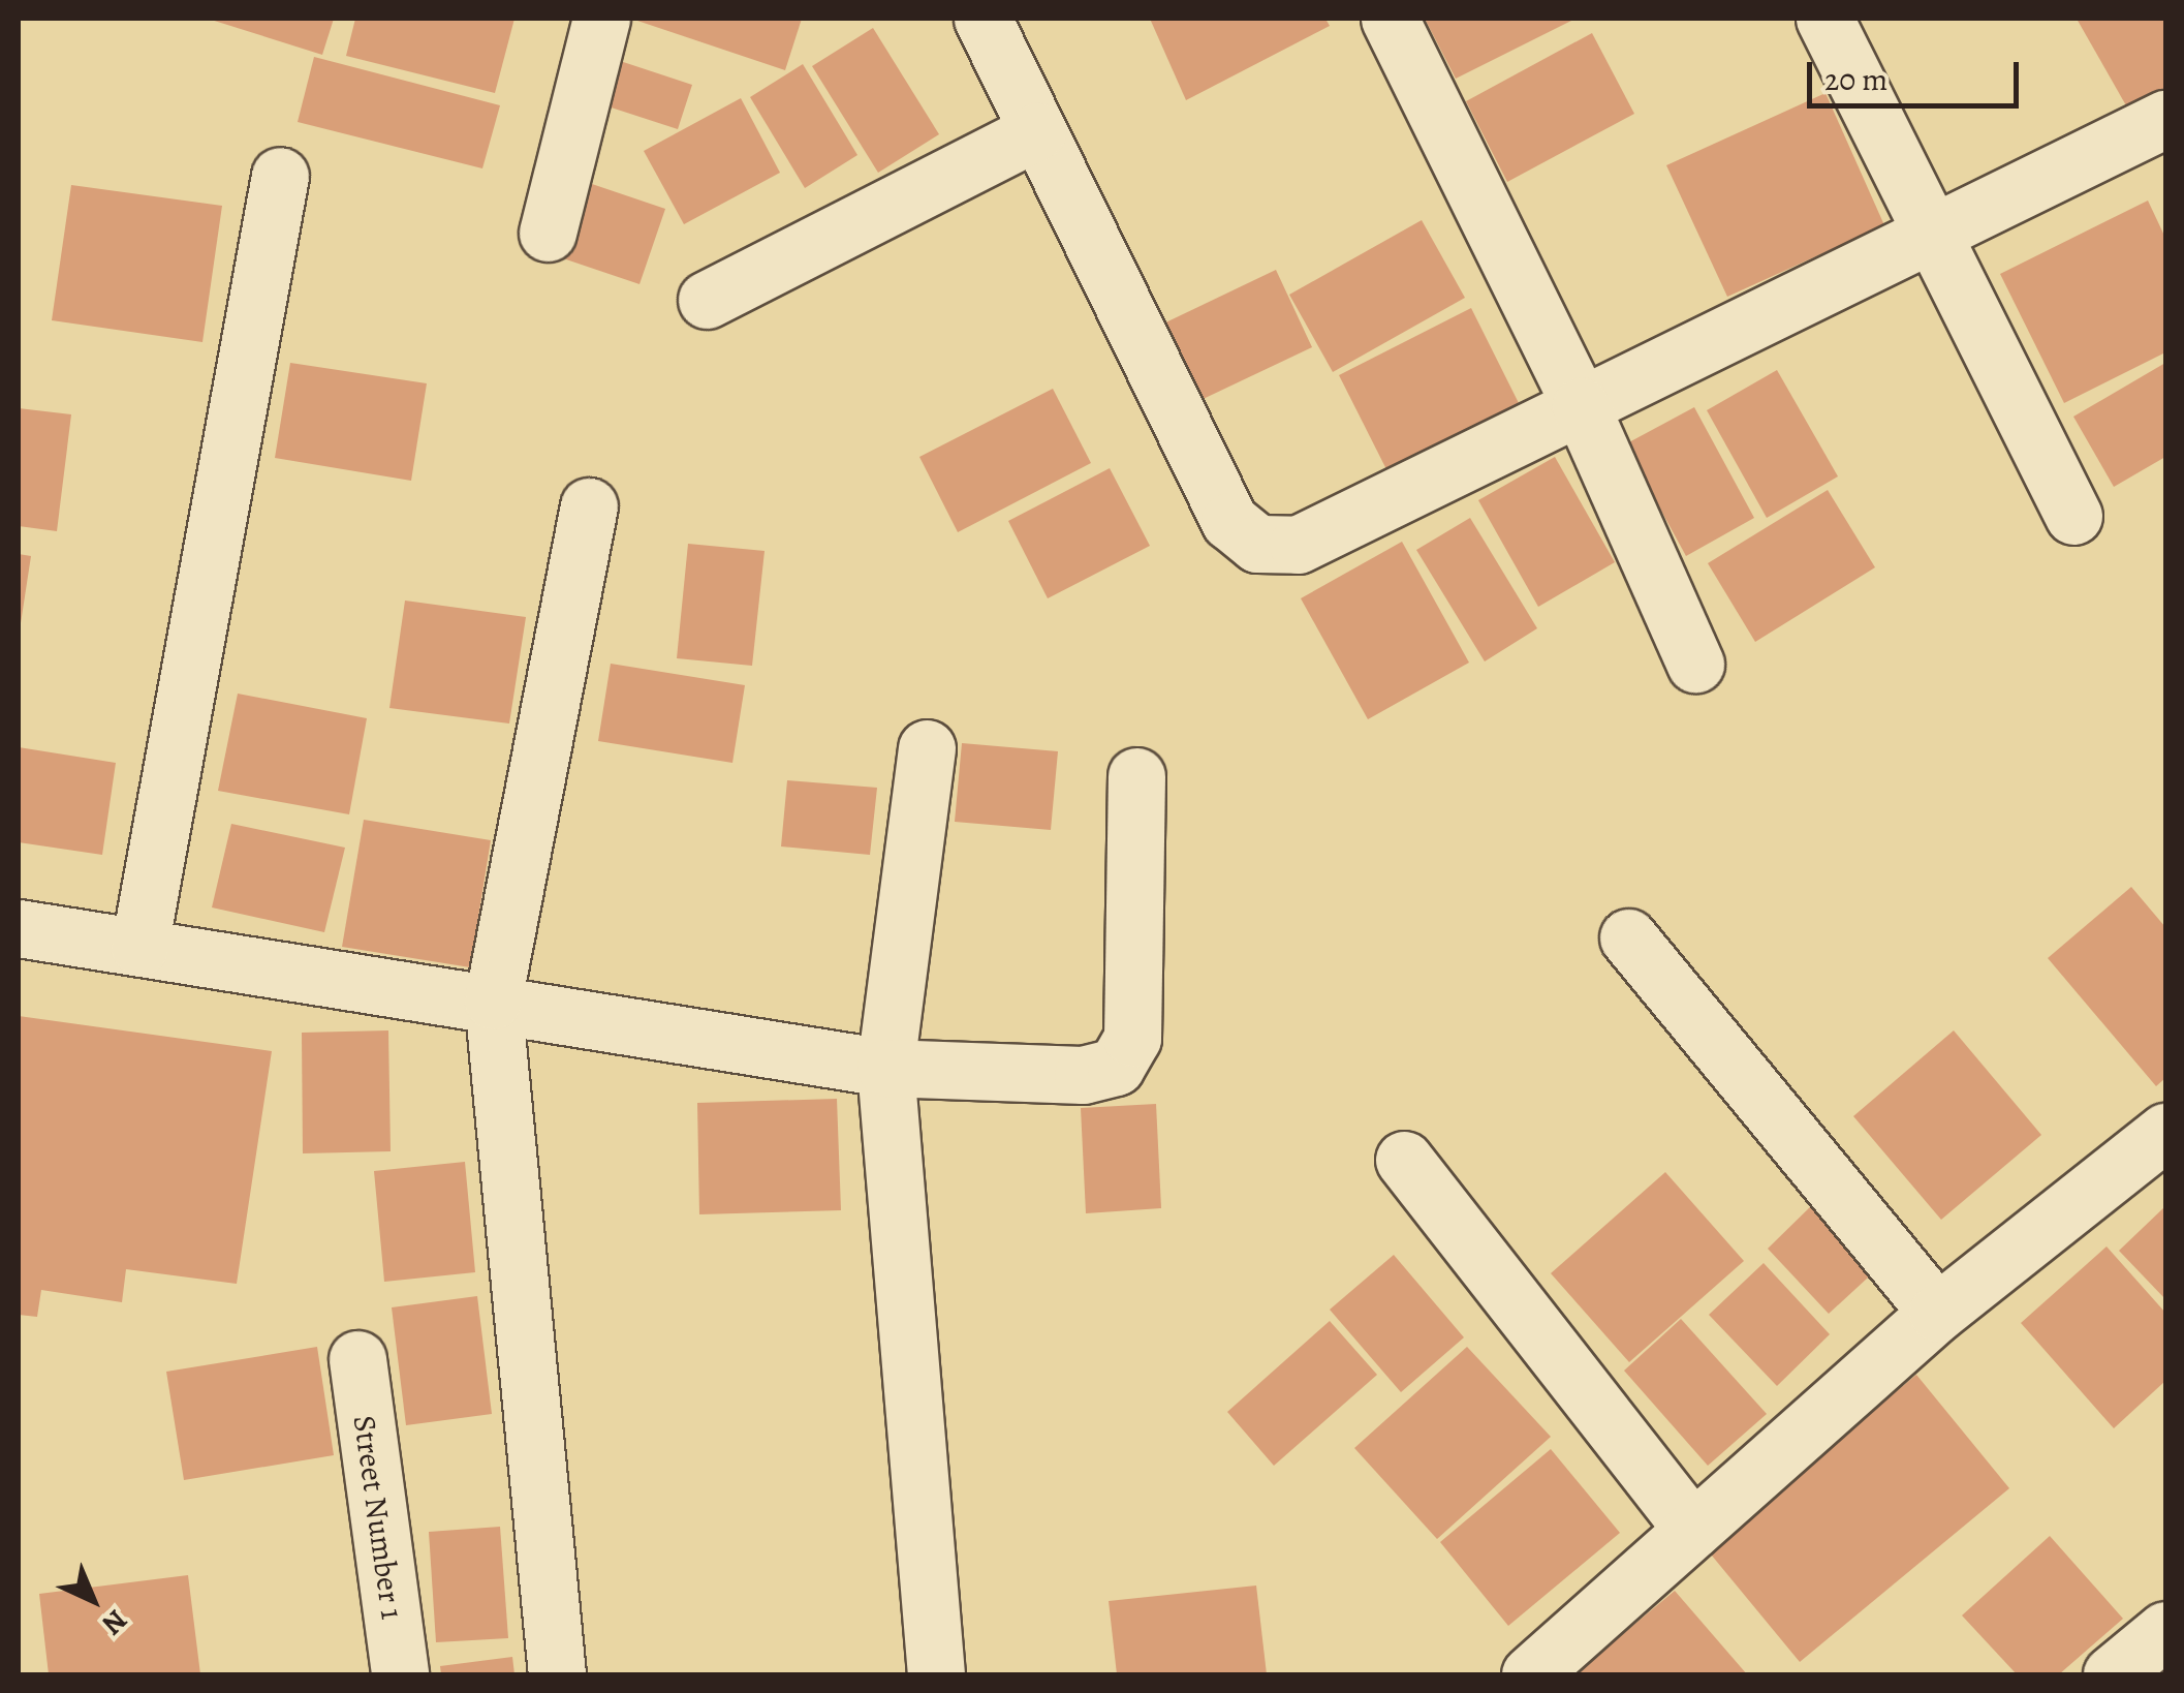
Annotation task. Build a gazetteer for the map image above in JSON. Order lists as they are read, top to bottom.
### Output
{
  "streets": {
    "street": ["Street Number 1"]
  },
  "scale_bar": "20 m",
  "north": "bottom right"
}
